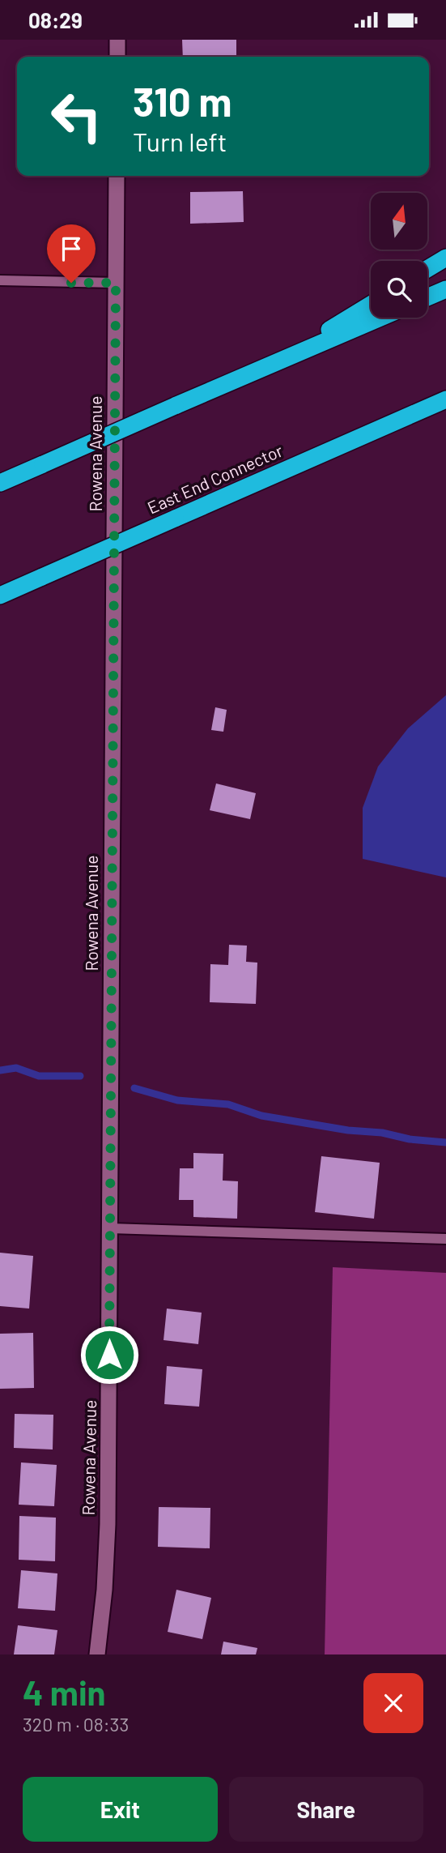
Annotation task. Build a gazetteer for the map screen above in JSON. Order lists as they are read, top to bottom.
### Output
{
  "streets": {
    "highway": ["East End Connector"],
    "street": ["Rowena Avenue"]
  },
  "north": "top",
  "page": {
    "status": "08:29",
    "turn": ["310 m", "Turn left"],
    "heading": ["4 min", "320 m · 08:33"],
    "buttons": ["Exit", "Share"]
  }
}
